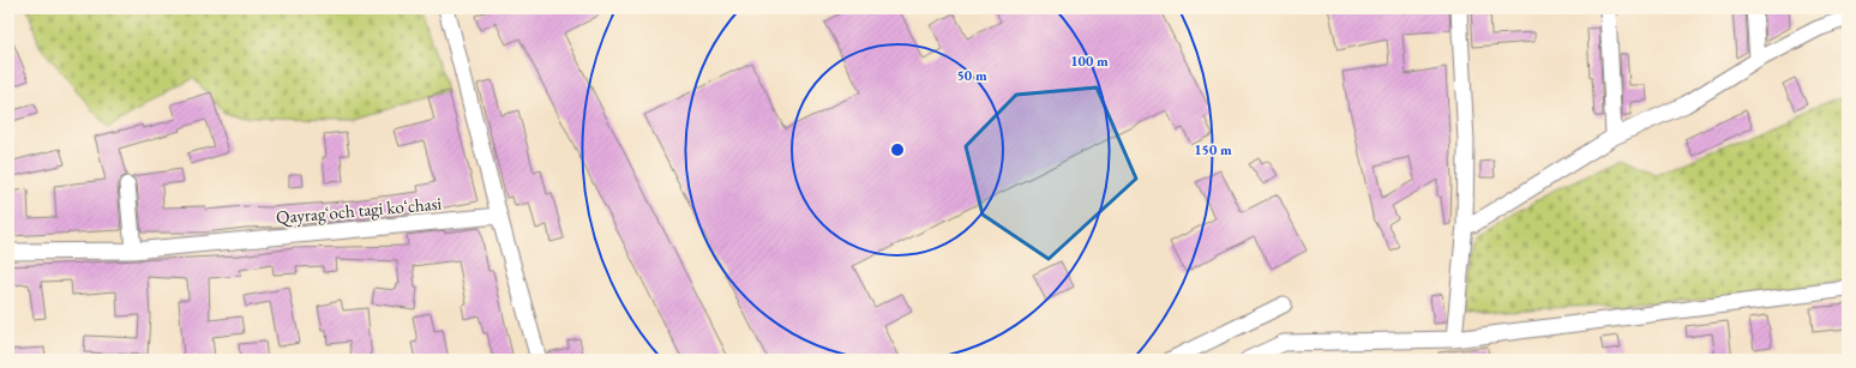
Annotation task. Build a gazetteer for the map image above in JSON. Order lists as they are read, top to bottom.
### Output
{
  "streets": {
    "street": ["Qayragʻoch tagi koʻchasi"]
  },
  "rings": ["100 m", "50 m", "150 m"]
}
